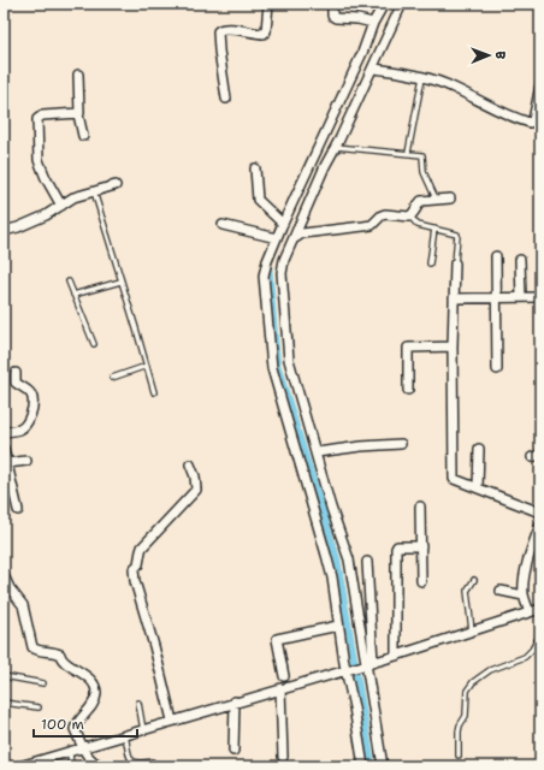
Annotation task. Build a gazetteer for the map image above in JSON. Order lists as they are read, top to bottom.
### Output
{
  "scale_bar": "100 m",
  "north": "right"
}
